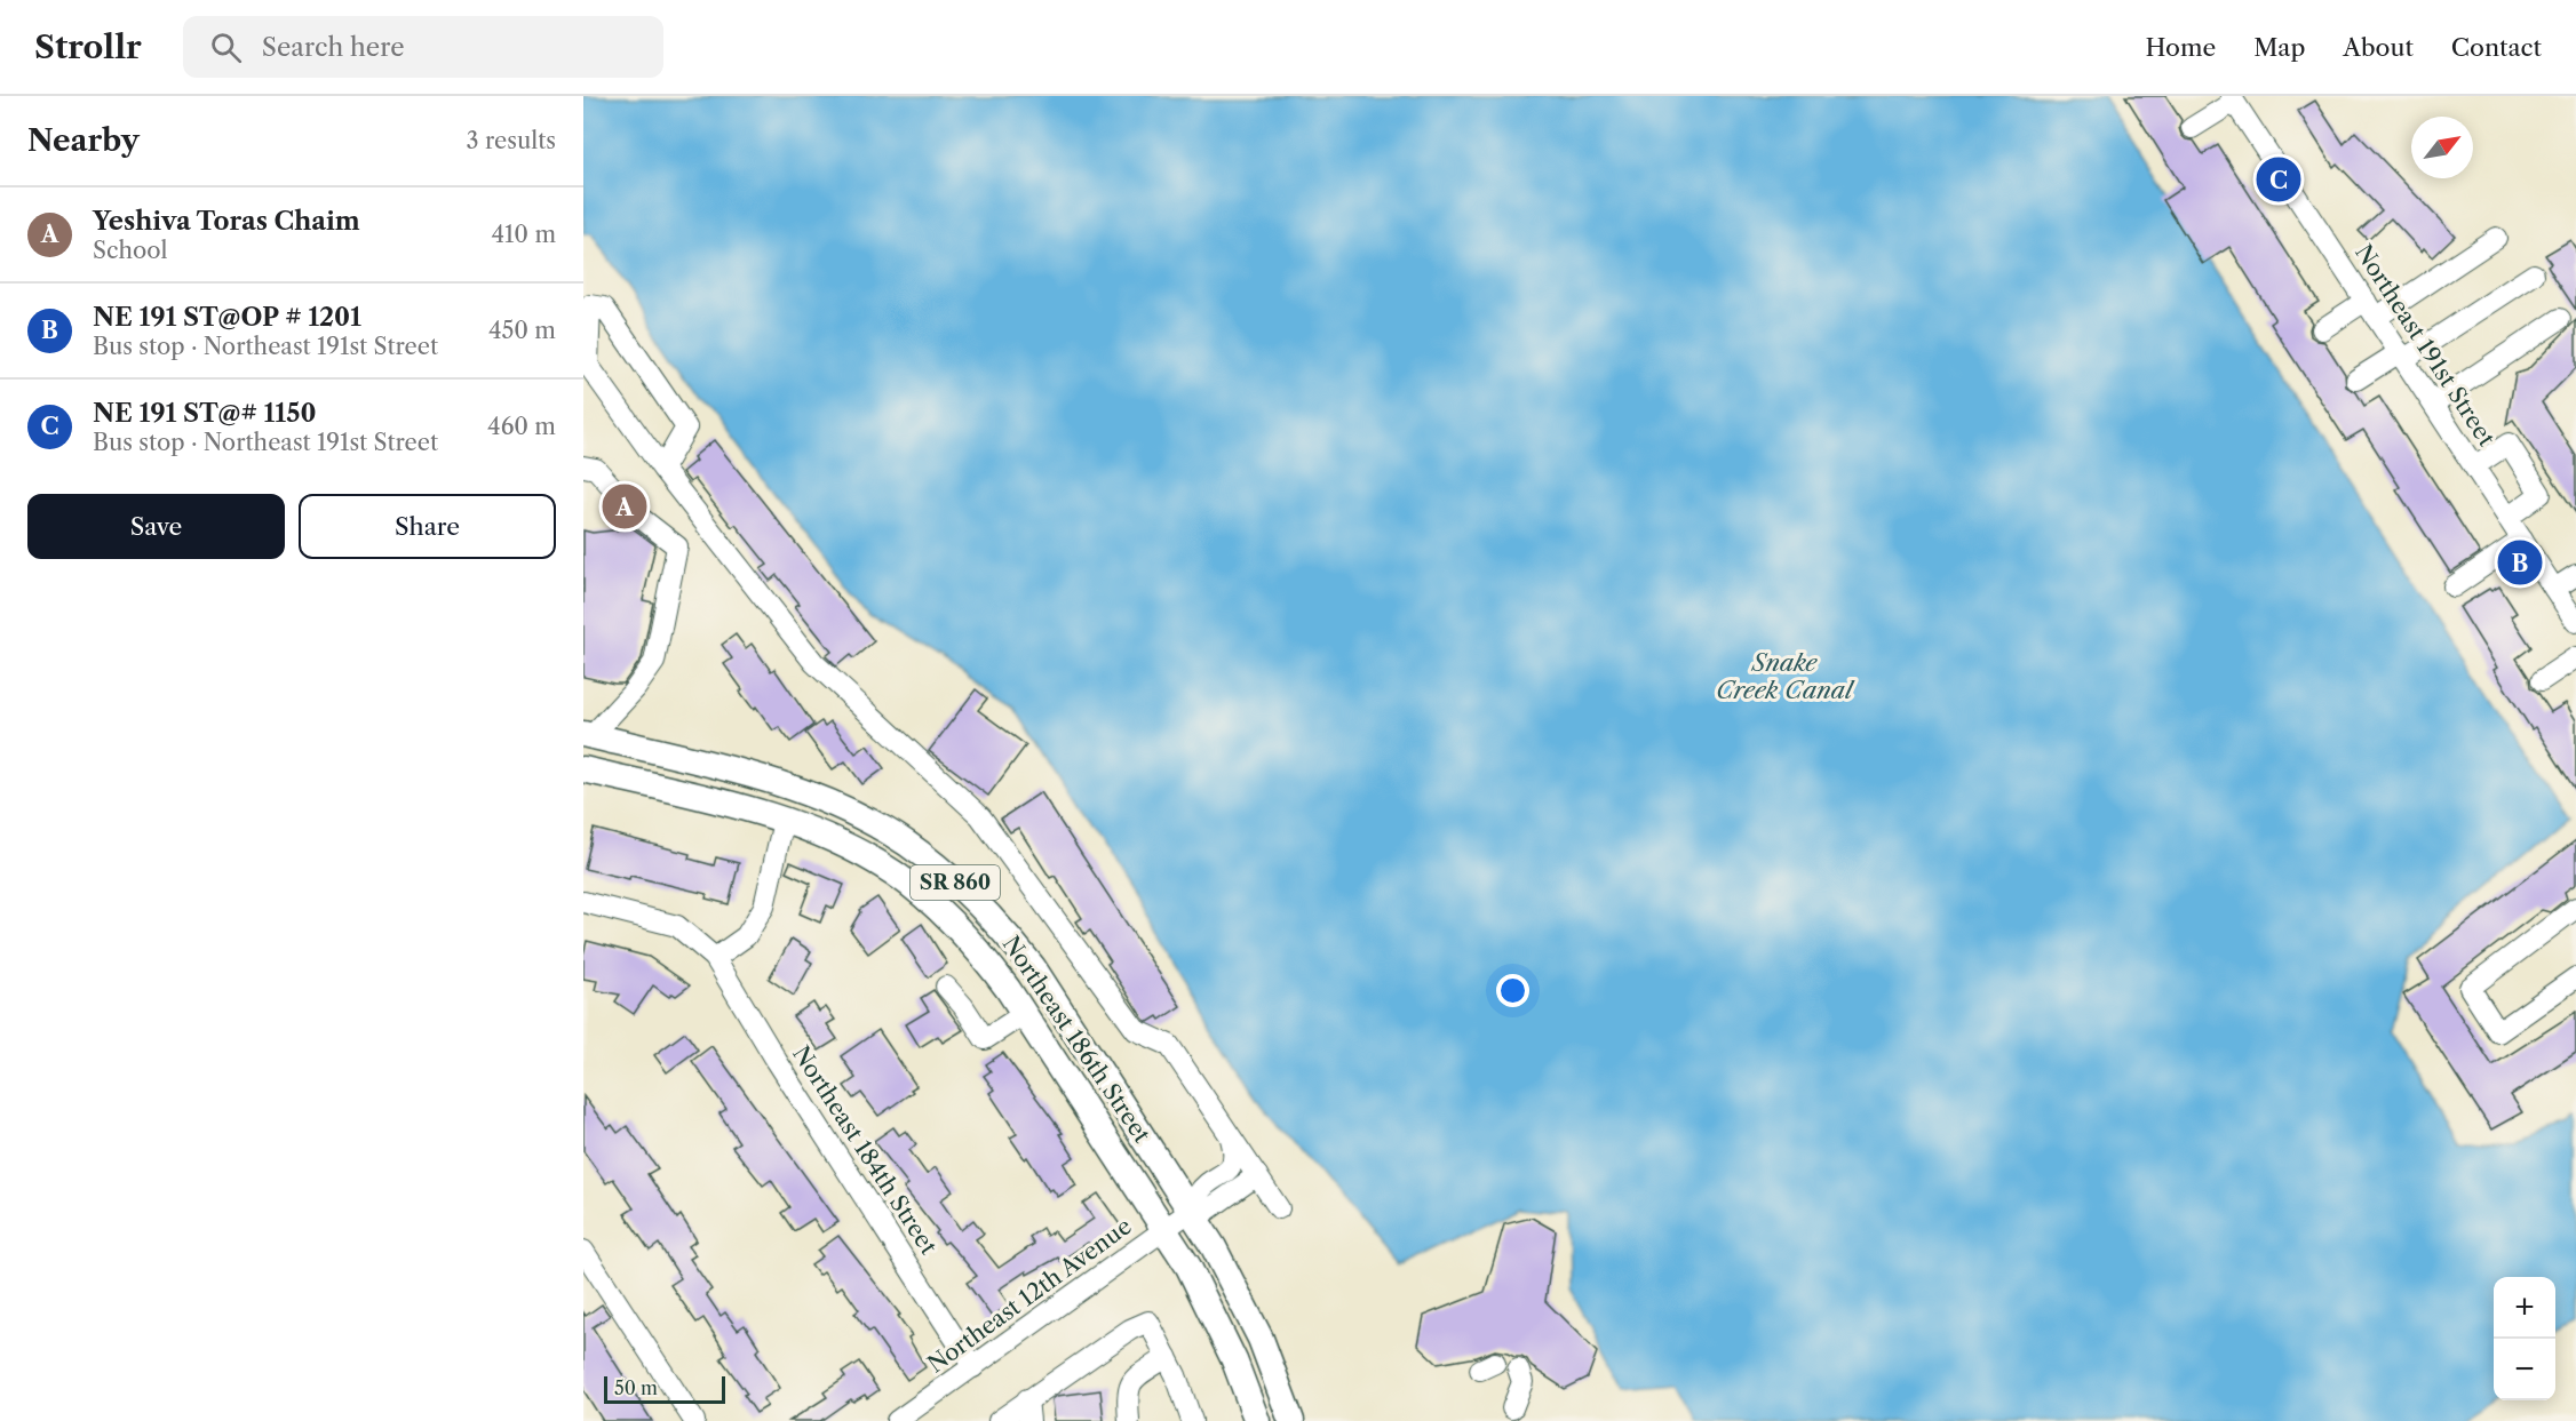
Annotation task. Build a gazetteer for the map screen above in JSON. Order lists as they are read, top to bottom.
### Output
{
  "streets": {
    "main road": ["SR 860", "Northeast 186th Street"],
    "street": ["Northeast 191st Street", "Northeast 184th Street", "Northeast 12th Avenue"]
  },
  "crossings": [
    ["Northeast 186th Street", "Northeast 12th Avenue"],
    ["Northeast 184th Street", "Northeast 12th Avenue"]
  ],
  "water": ["Snake Creek Canal"],
  "scale_bar": "50 m",
  "north": "top right",
  "page": {
    "header": "Strollr",
    "search": "Search here",
    "nav": [
      "Home",
      "Map",
      "About",
      "Contact"
    ],
    "heading": ["Nearby", "3 results"],
    "pins": ["C", "A", "B"],
    "list": [
      {
        "mark": "A",
        "name": "Yeshiva Toras Chaim",
        "note": "School",
        "value": "410 m"
      },
      {
        "mark": "B",
        "name": "NE 191 ST@OP # 1201",
        "note": "Bus stop · Northeast 191st Street",
        "value": "450 m"
      },
      {
        "mark": "C",
        "name": "NE 191 ST@# 1150",
        "note": "Bus stop · Northeast 191st Street",
        "value": "460 m"
      }
    ],
    "buttons": ["Save", "Share"],
    "map_buttons": ["+", "−"],
    "scale": "50 m"
  }
}
